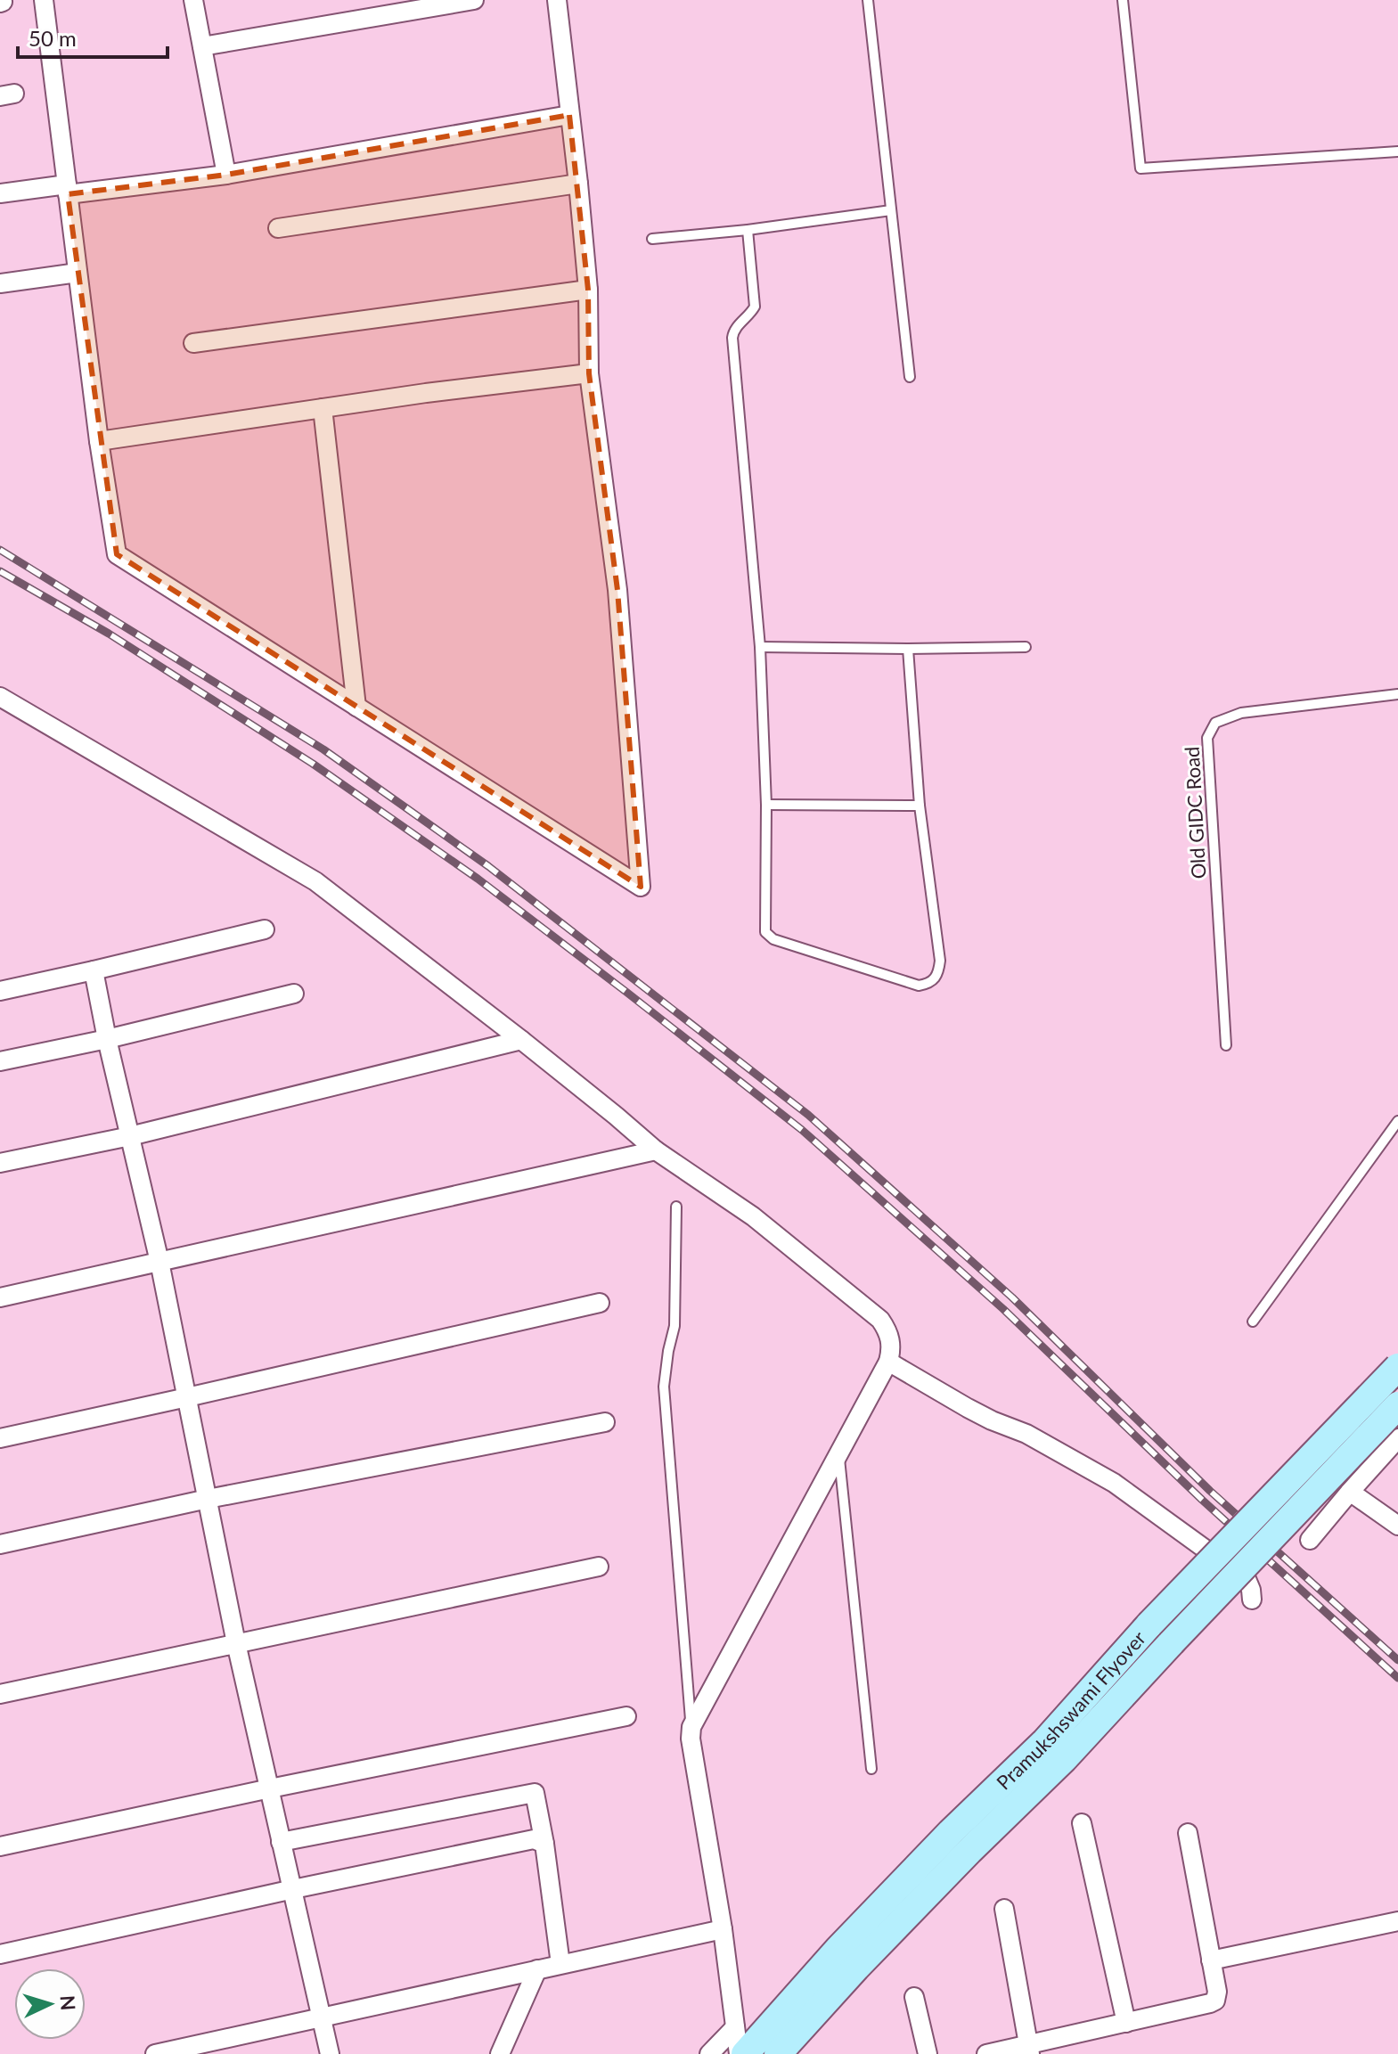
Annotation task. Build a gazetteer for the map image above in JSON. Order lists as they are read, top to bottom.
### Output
{
  "streets": {
    "main road": ["Pramukshswami Flyover"],
    "lane": ["Old GIDC Road"]
  },
  "scale_bar": "50 m",
  "north": "right"
}
